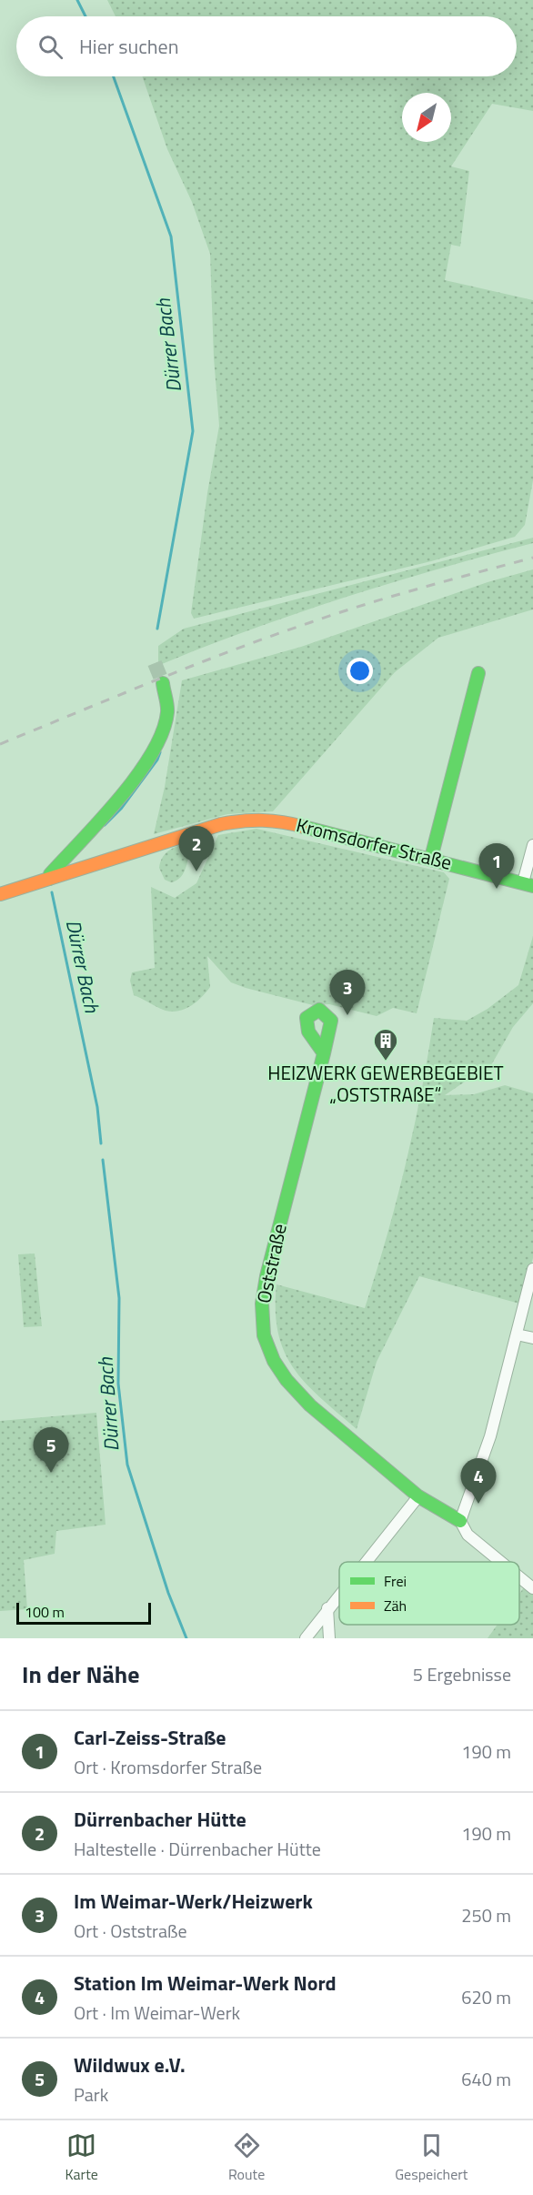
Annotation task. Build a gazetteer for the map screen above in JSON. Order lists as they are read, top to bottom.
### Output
{
  "streets": {
    "street": ["Kromsdorfer Straße", "Oststraße"]
  },
  "water": ["Dürrer Bach"],
  "places": {
    "building": ["HEIZWERK GEWERBEGEBIET „OSTSTRAßE“"]
  },
  "legend": ["Frei", "Zäh"],
  "scale_bar": "100 m",
  "north": "bottom left",
  "page": {
    "search": "Hier suchen",
    "pins": [
      "2",
      "1",
      "3",
      "5",
      "4"
    ],
    "scale": "100 m",
    "heading": ["In der Nähe", "5 Ergebnisse"],
    "list": [
      {
        "mark": "1",
        "name": "Carl-Zeiss-Straße",
        "note": "Ort · Kromsdorfer Straße",
        "value": "190 m"
      },
      {
        "mark": "2",
        "name": "Dürrenbacher Hütte",
        "note": "Haltestelle · Dürrenbacher Hütte",
        "value": "190 m"
      },
      {
        "mark": "3",
        "name": "Im Weimar-Werk/Heizwerk",
        "note": "Ort · Oststraße",
        "value": "250 m"
      },
      {
        "mark": "4",
        "name": "Station Im Weimar-Werk Nord",
        "note": "Ort · Im Weimar-Werk",
        "value": "620 m"
      },
      {
        "mark": "5",
        "name": "Wildwux e.V.",
        "note": "Park",
        "value": "640 m"
      }
    ],
    "nav": ["Karte", "Route", "Gespeichert"]
  }
}
